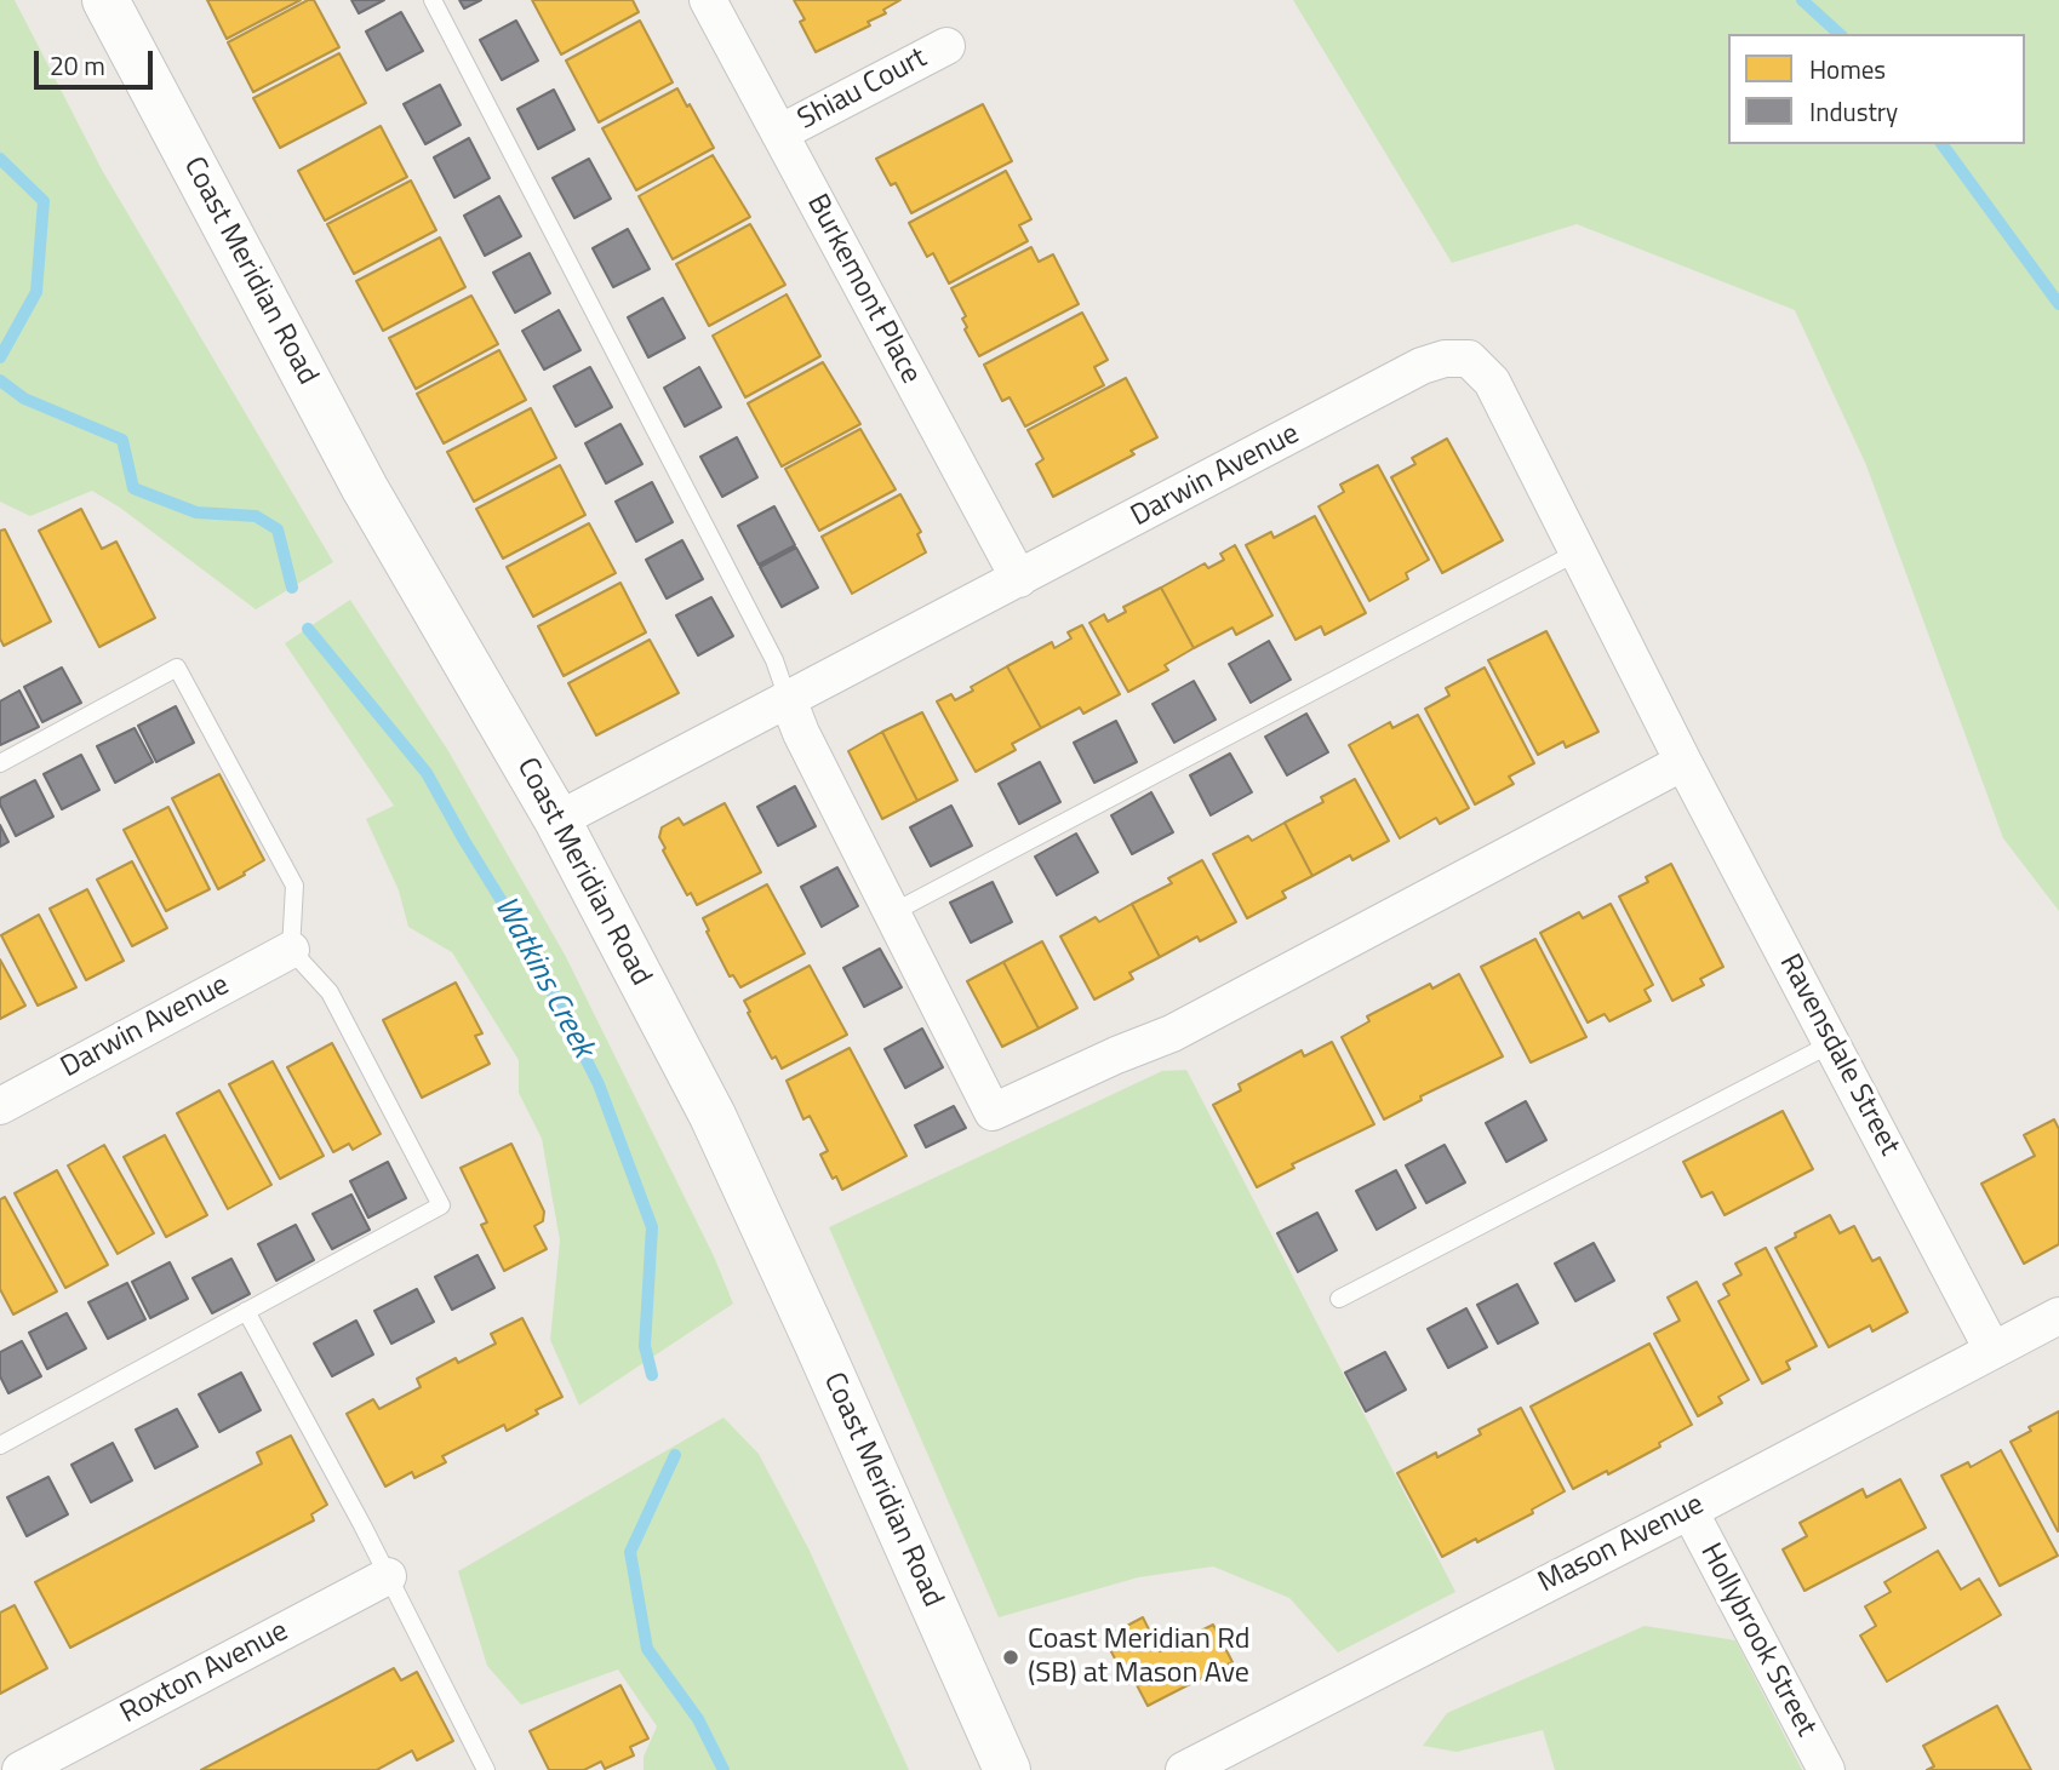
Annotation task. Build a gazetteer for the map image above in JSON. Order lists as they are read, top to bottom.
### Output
{
  "streets": {
    "main road": ["Coast Meridian Road"],
    "street": [
      "Shiau Court",
      "Burkemont Place",
      "Darwin Avenue",
      "Ravensdale Street",
      "Mason Avenue",
      "Hollybrook Street",
      "Roxton Avenue"
    ]
  },
  "crossings": [
    ["Shiau Court", "Burkemont Place"],
    ["Coast Meridian Road", "Darwin Avenue"],
    ["Burkemont Place", "Darwin Avenue"],
    ["Darwin Avenue", "Ravensdale Street"],
    ["Ravensdale Street", "Mason Avenue"],
    ["Mason Avenue", "Hollybrook Street"]
  ],
  "water": ["Watkins Creek"],
  "places": ["Coast Meridian Rd (SB) at Mason Ave"],
  "legend": ["Homes", "Industry"],
  "scale_bar": "20 m"
}
